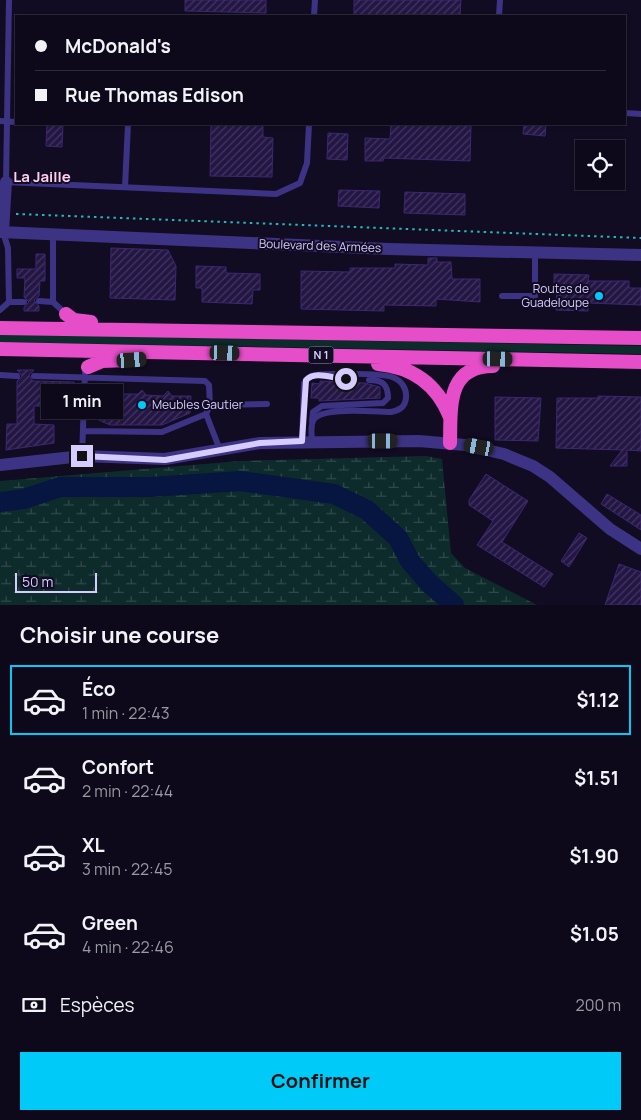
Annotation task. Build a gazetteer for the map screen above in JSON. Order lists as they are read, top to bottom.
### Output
{
  "streets": {
    "highway": ["N 1"],
    "street": ["Boulevard des Armées"]
  },
  "districts": ["La Jaille"],
  "places": ["Routes de Guadeloupe", "Meubles Gautier"],
  "scale_bar": "50 m",
  "page": {
    "banner": ["McDonald's", "Rue Thomas Edison"],
    "bubble": "1 min",
    "scale": "50 m",
    "heading": "Choisir une course",
    "list": [
      {
        "name": "Éco",
        "note": "1 min · 22:43",
        "value": "$1.12"
      },
      {
        "name": "Confort",
        "note": "2 min · 22:44",
        "value": "$1.51"
      },
      {
        "name": "XL",
        "note": "3 min · 22:45",
        "value": "$1.90"
      },
      {
        "name": "Green",
        "note": "4 min · 22:46",
        "value": "$1.05"
      }
    ],
    "pay": ["Espèces", "200 m"],
    "buttons": "Confirmer"
  }
}
